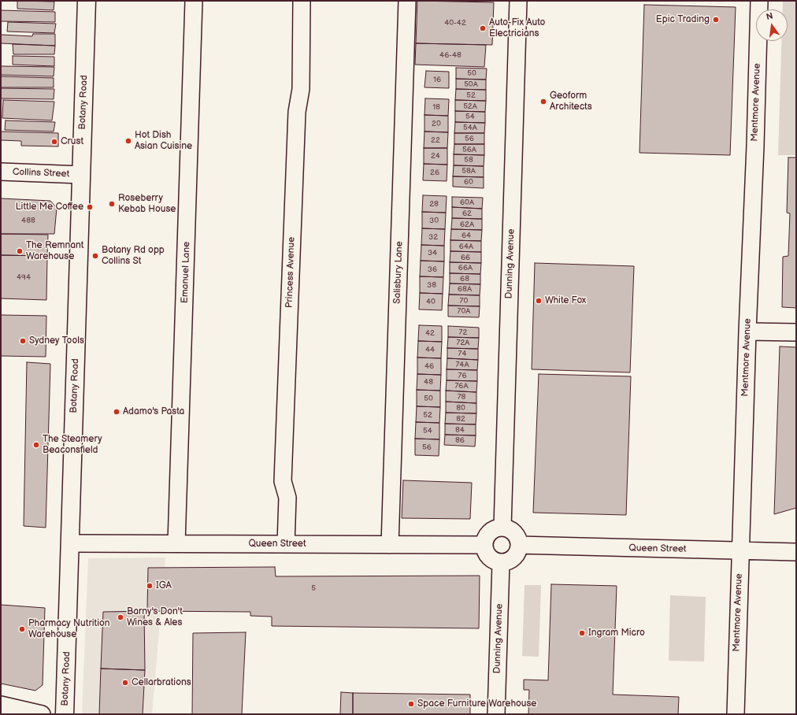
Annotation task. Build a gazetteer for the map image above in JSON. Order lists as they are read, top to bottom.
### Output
{
  "streets": {
    "main road": ["Botany Road"],
    "street": [
      "Mentmore Avenue",
      "Collins Street",
      "Dunning Avenue",
      "Emanuel Lane",
      "Princess Avenue",
      "Salisbury Lane",
      "Queen Street"
    ]
  },
  "crossings": [
    ["Botany Road", "Collins Street"],
    ["Botany Road", "Queen Street"],
    ["Mentmore Avenue", "Queen Street"],
    ["Dunning Avenue", "Queen Street"],
    ["Emanuel Lane", "Queen Street"],
    ["Princess Avenue", "Queen Street"],
    ["Salisbury Lane", "Queen Street"]
  ],
  "places": [
    "Epic Trading",
    "Auto-Fix Auto Electricians",
    "Geoform Architects",
    "Hot Dish Asian Cuisine",
    "Crust",
    "Roseberry Kebab House",
    "Little Me Coffee",
    "The Remnant Warehouse",
    "Botany Rd opp Collins St",
    "White Fox",
    "Sydney Tools",
    "Adamo's Pasta",
    "The Steamery Beaconsfield",
    "IGA",
    "Barny's Don't Wines & Ales",
    "Pharmacy Nutrition Warehouse",
    "Ingram Micro",
    "Cellarbrations",
    "Space Furniture Warehouse"
  ],
  "house_numbers": [
    "40-42",
    "46-48",
    "50",
    "16",
    "50A",
    "52",
    "52A",
    "18",
    "54",
    "20",
    "54A",
    "56",
    "22",
    "56A",
    "24",
    "58",
    "58A",
    "26",
    "60",
    "60A",
    "28",
    "62",
    "488",
    "30",
    "62A",
    "64",
    "32",
    "64A",
    "34",
    "66",
    "66A",
    "36",
    "494",
    "68",
    "38",
    "68A",
    "70",
    "40",
    "70A",
    "72",
    "42",
    "72A",
    "44",
    "74",
    "74A",
    "46",
    "76",
    "48",
    "76A",
    "78",
    "50",
    "80",
    "52",
    "82",
    "84",
    "54",
    "86",
    "56",
    "5"
  ],
  "north": "top"
}
